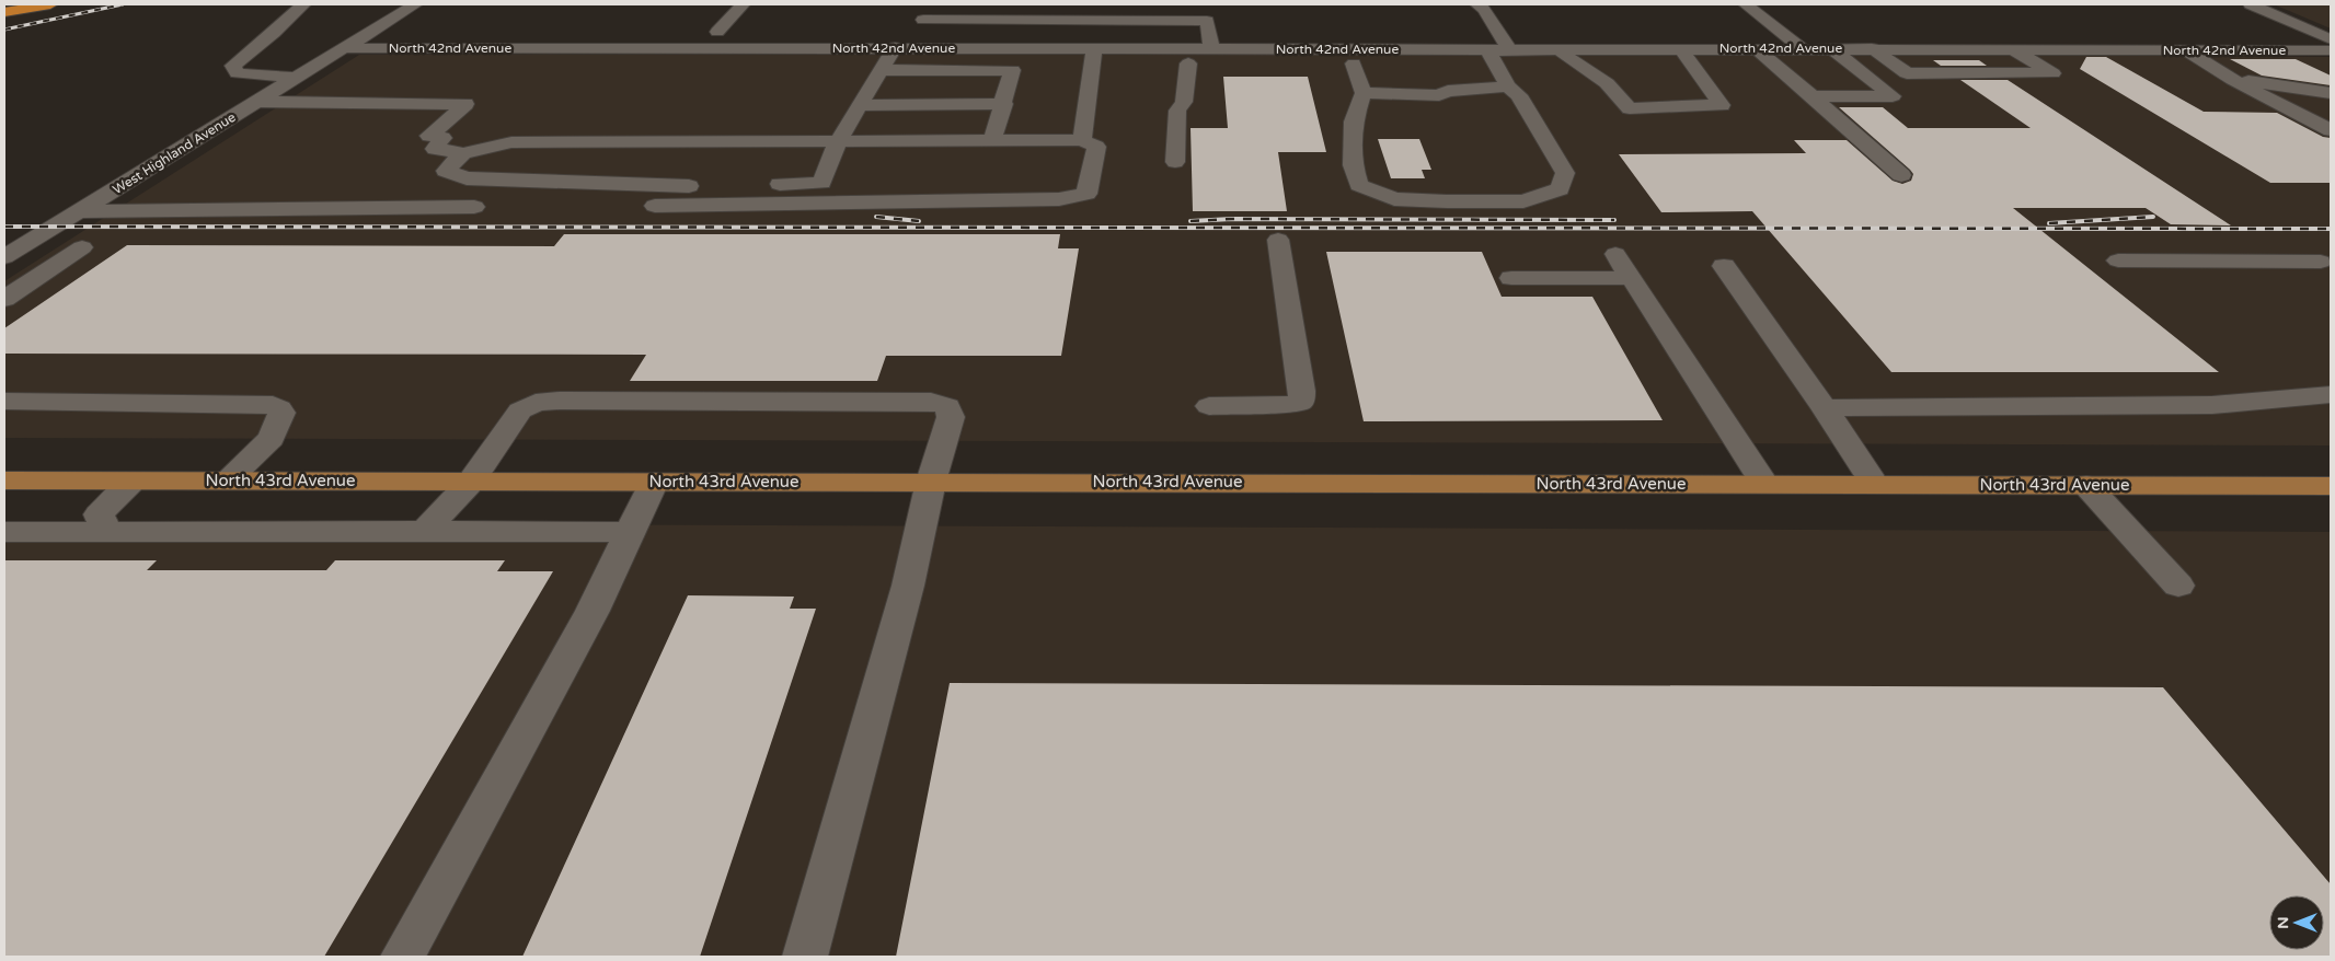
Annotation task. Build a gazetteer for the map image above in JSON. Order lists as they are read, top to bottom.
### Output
{
  "streets": {
    "main road": ["North 43rd Avenue"],
    "street": ["North 42nd Avenue", "West Highland Avenue"]
  },
  "crossings": [
    ["North 42nd Avenue", "West Highland Avenue"]
  ],
  "north": "left"
}
